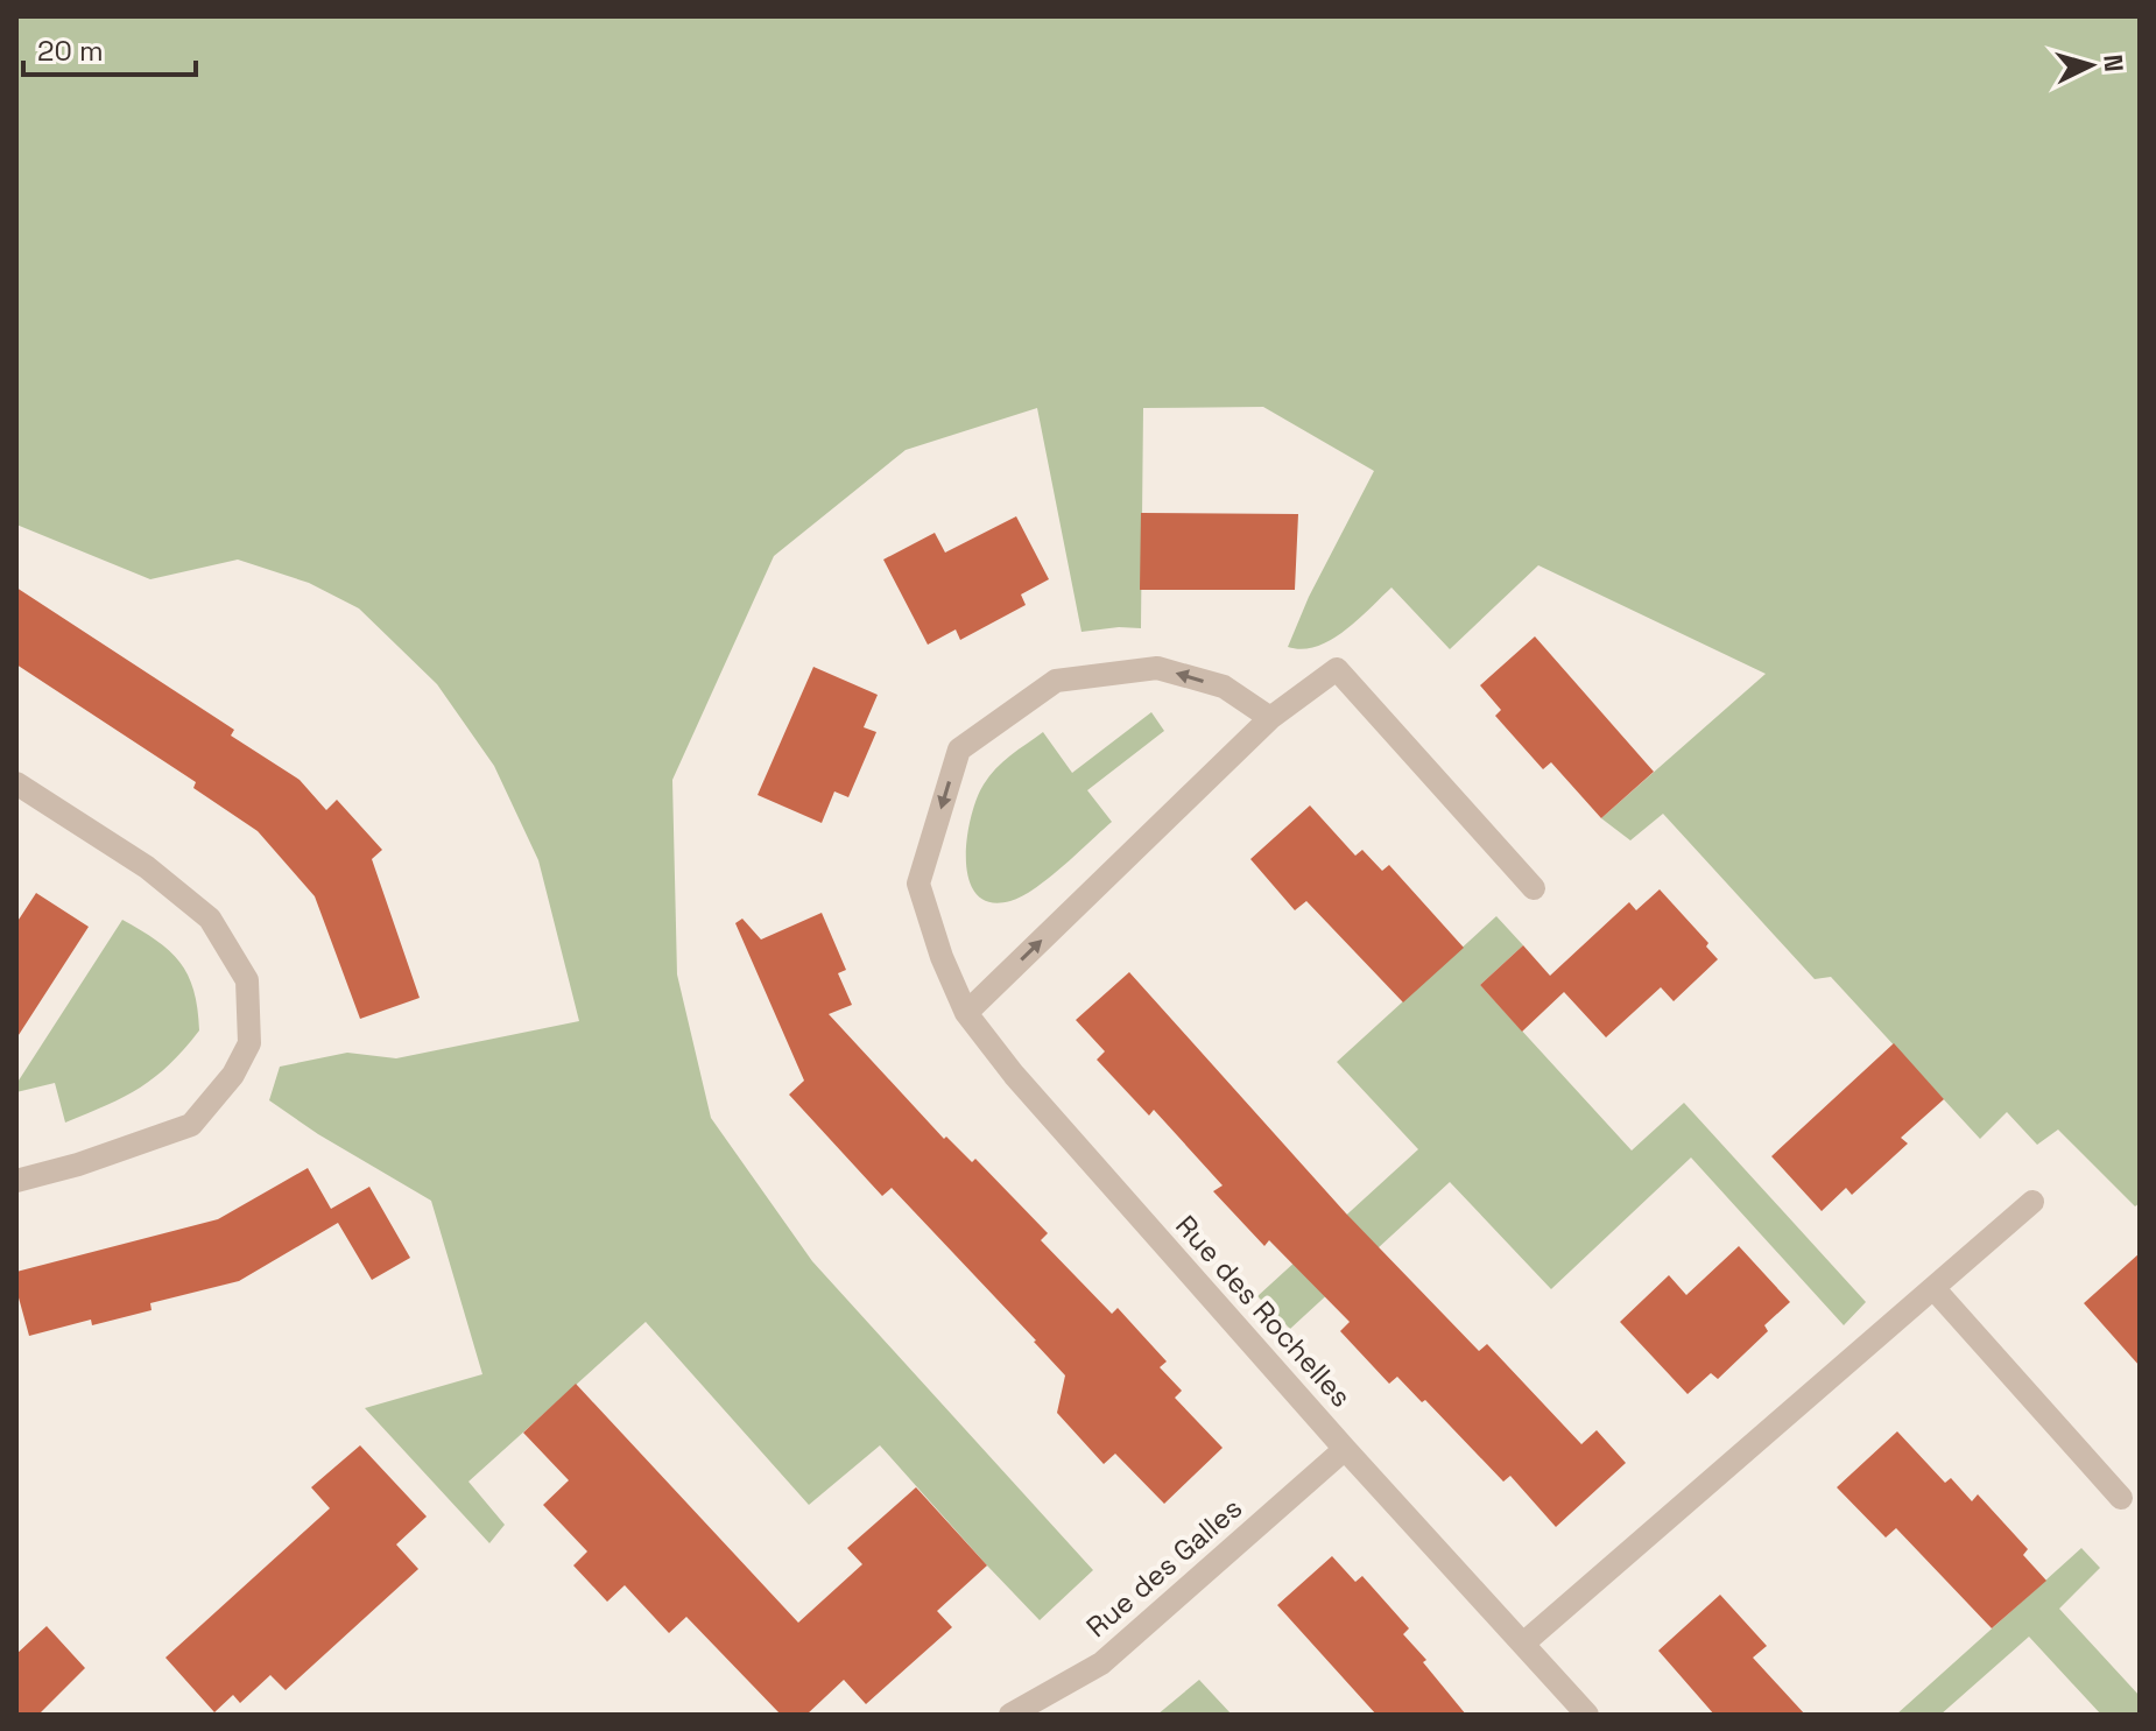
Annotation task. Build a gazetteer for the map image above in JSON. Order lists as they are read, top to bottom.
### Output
{
  "streets": {
    "street": ["Rue des Rochelles", "Rue des Galles"]
  },
  "crossings": [
    ["Rue des Rochelles", "Rue des Galles"]
  ],
  "scale_bar": "20 m",
  "north": "right"
}
